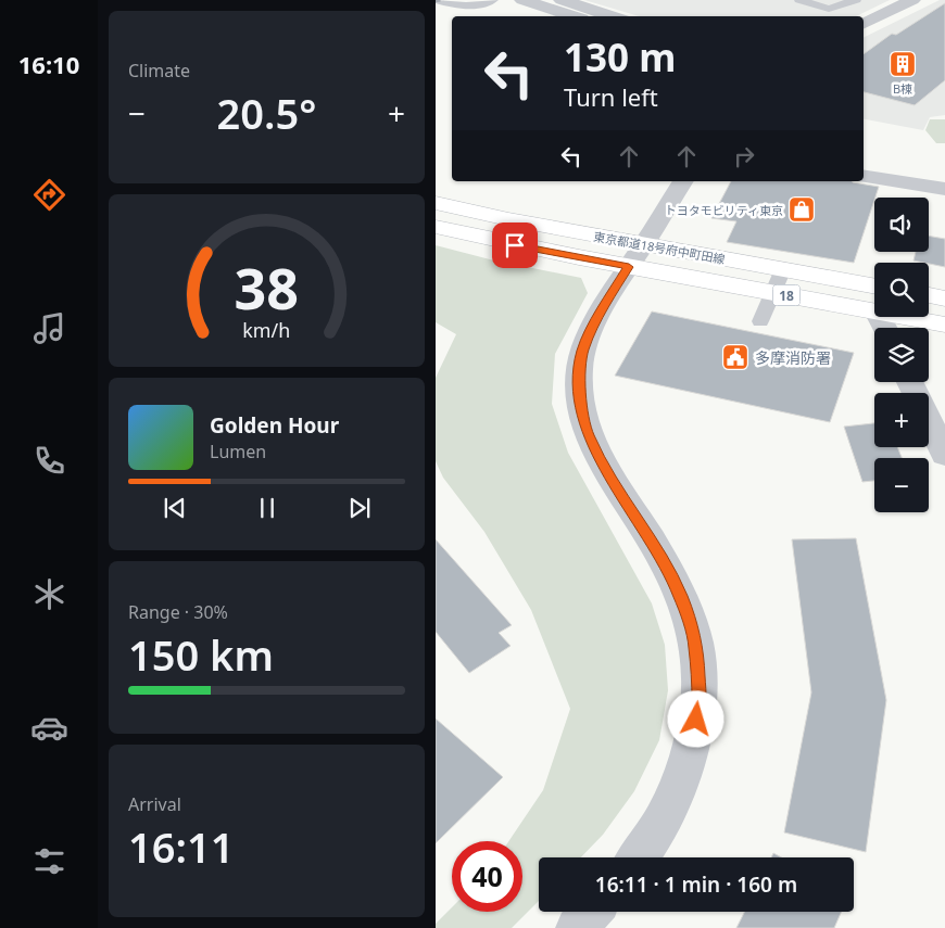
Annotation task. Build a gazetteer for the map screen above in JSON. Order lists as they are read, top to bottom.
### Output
{
  "streets": {
    "main road": ["東京都道18号府中町田線", "18"]
  },
  "places": {
    "building": ["B棟"],
    "shop": ["トヨタモビリティ東京"],
    "public building": ["多摩消防署"]
  },
  "page": {
    "tabs": "16:10",
    "tile": [
      "Climate",
      ["Range · 30%", "150 km"],
      ["Arrival", "16:11"]
    ],
    "turn": ["130 m", "Turn left"],
    "heat": ["−", "20.5°", "+"],
    "map_buttons": ["+", "−"],
    "song": ["Golden Hour", "Lumen"],
    "limit": "40",
    "trip": "16:11 · 1 min · 160 m",
    "gauge": ["38", "km/h"]
  }
}
